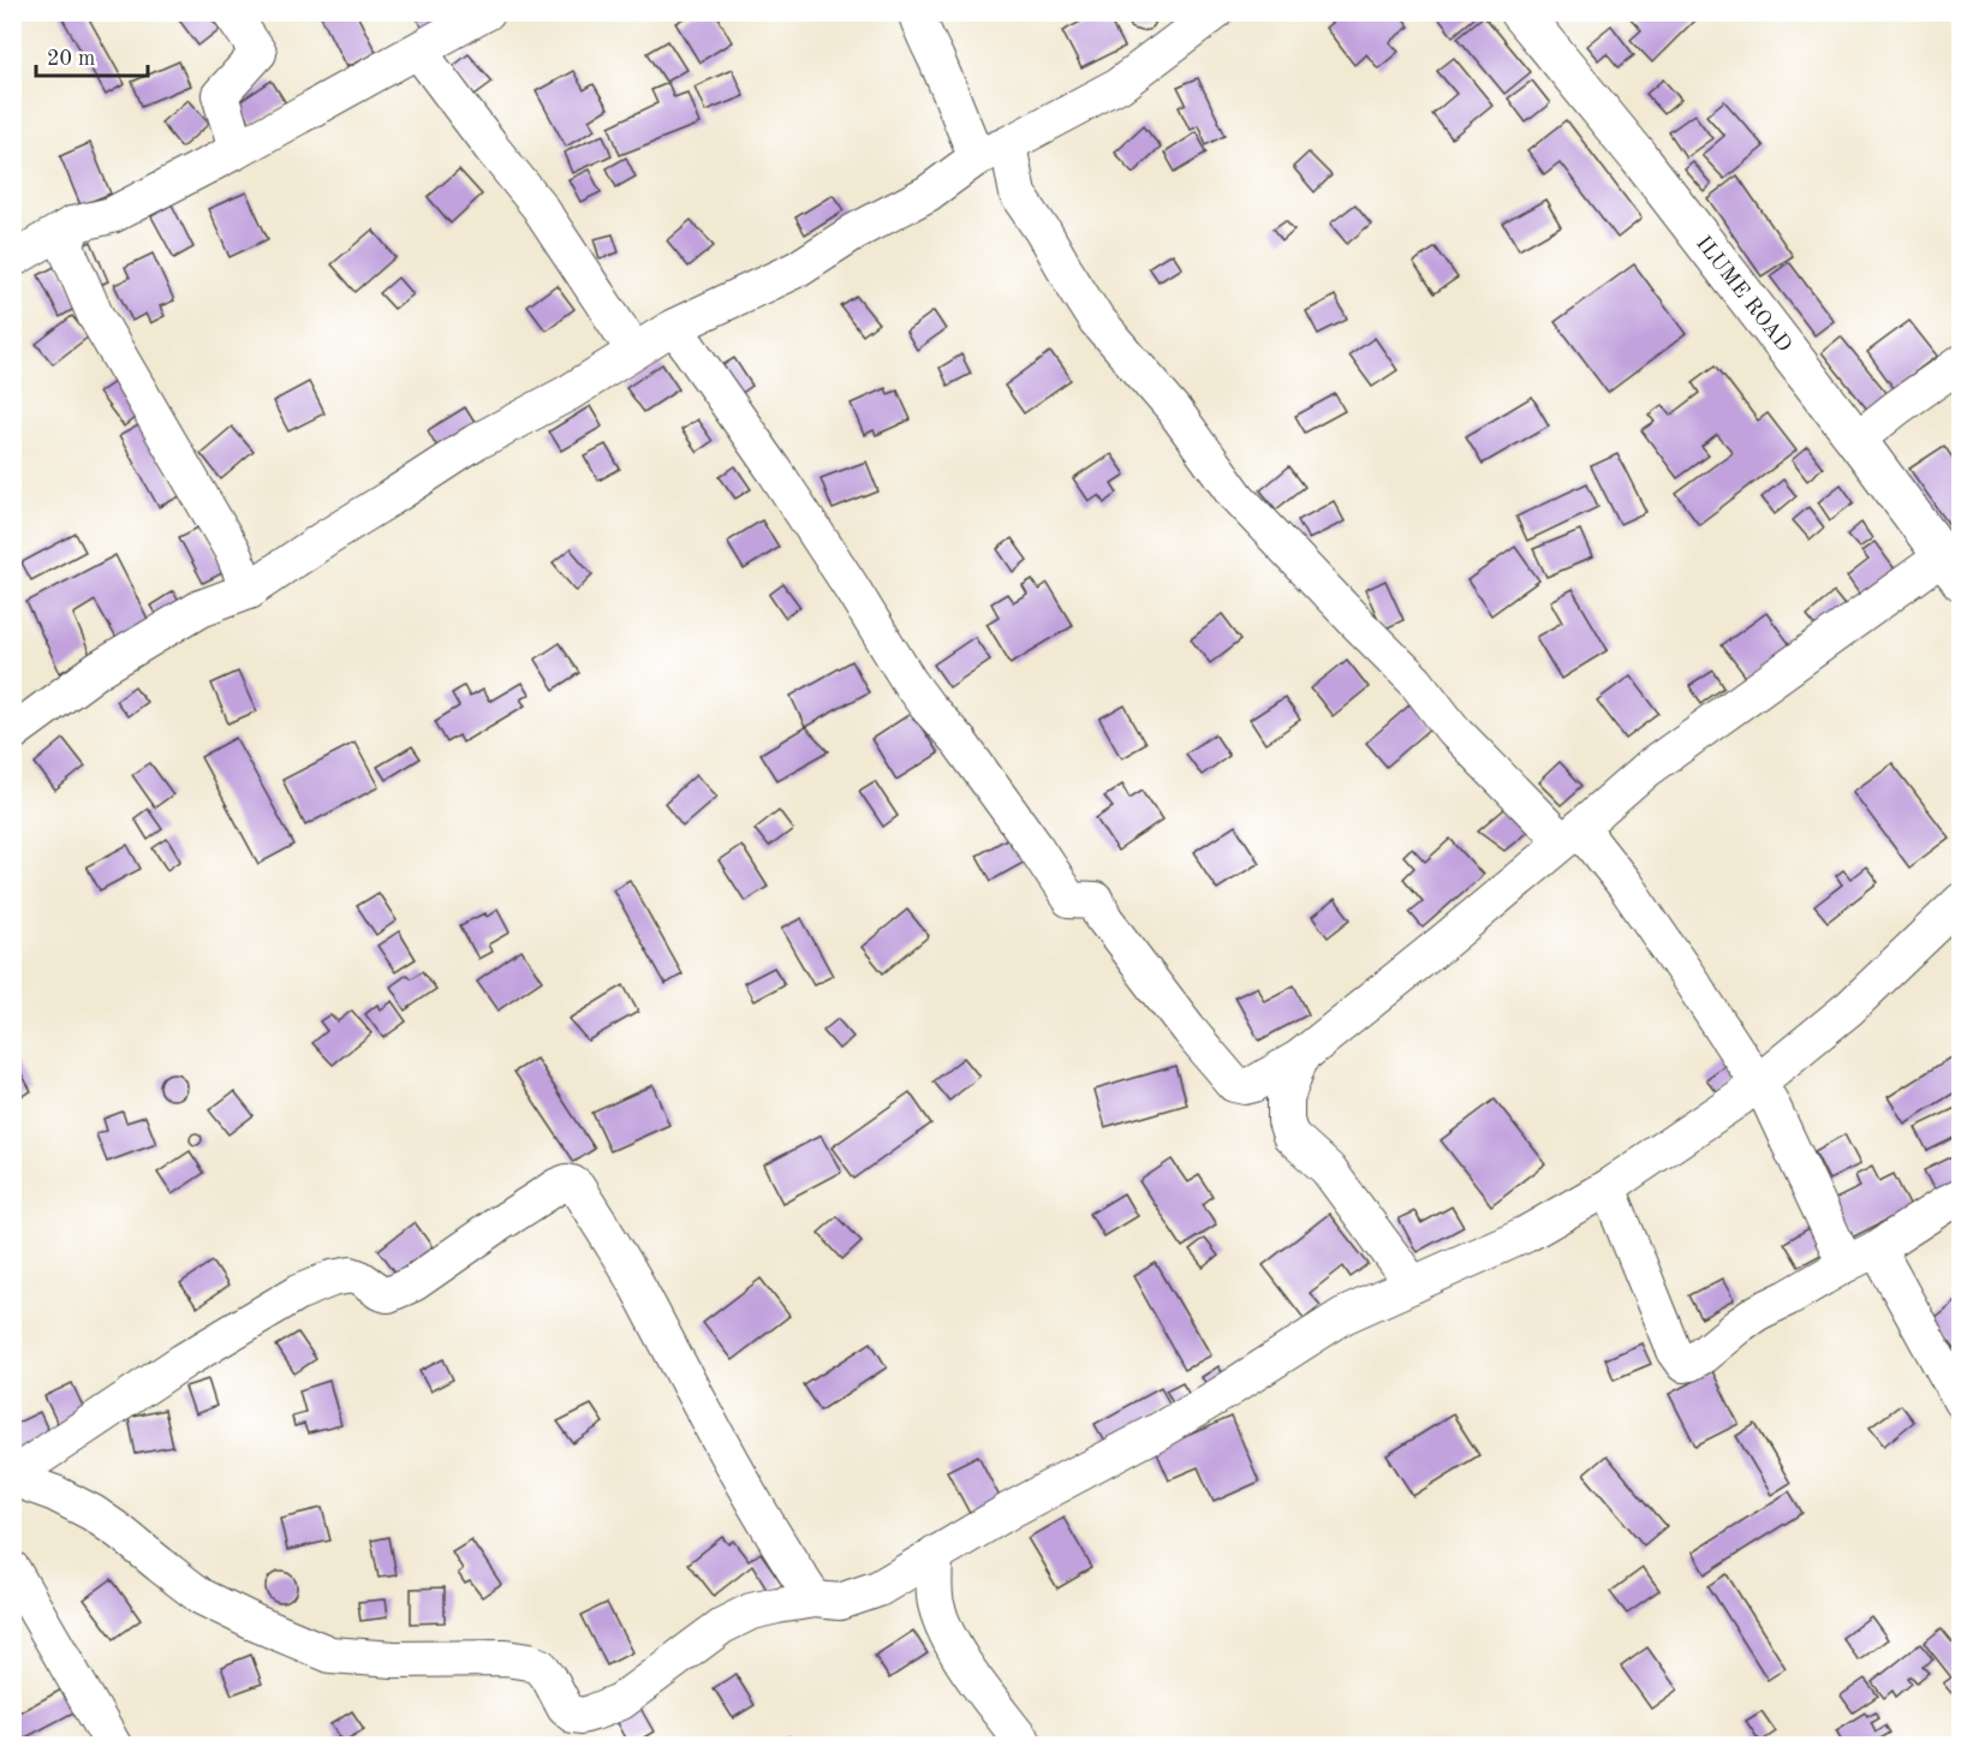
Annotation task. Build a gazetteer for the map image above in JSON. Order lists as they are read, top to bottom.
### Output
{
  "streets": {
    "street": ["ILUME ROAD"]
  },
  "scale_bar": "20 m"
}
